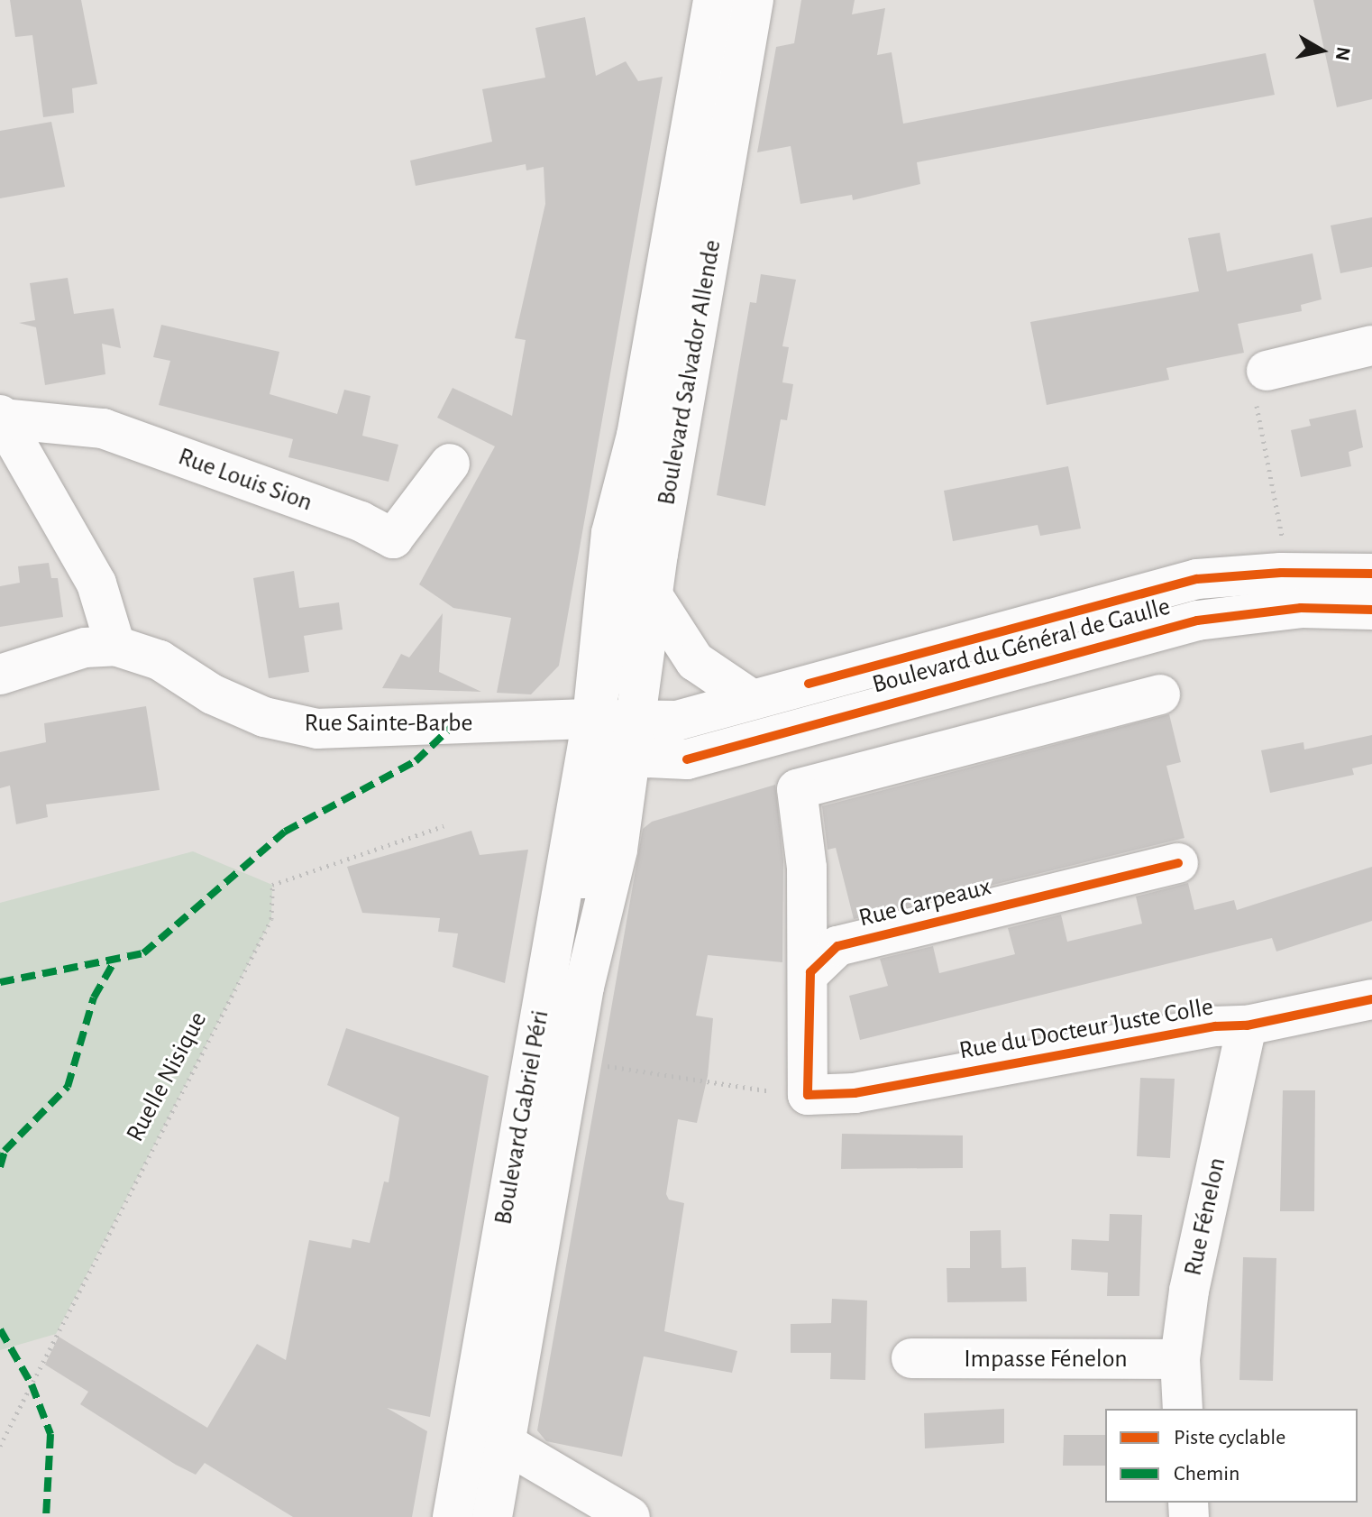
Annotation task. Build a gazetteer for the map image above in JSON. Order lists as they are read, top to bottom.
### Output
{
  "streets": {
    "main road": [
      "Boulevard Salvador Allende",
      "Rue Louis Sion",
      "Boulevard du Général de Gaulle",
      "Rue Sainte-Barbe",
      "Rue Carpeaux",
      "Rue du Docteur Juste Colle",
      "Boulevard Gabriel Péri",
      "Rue Fénelon",
      "Impasse Fénelon"
    ],
    "path": ["Ruelle Nisique"]
  },
  "crossings": [
    ["Boulevard Salvador Allende", "Boulevard du Général de Gaulle"],
    ["Boulevard Salvador Allende", "Rue Sainte-Barbe"],
    ["Boulevard Salvador Allende", "Boulevard Gabriel Péri"],
    ["Boulevard du Général de Gaulle", "Rue Sainte-Barbe"],
    ["Boulevard du Général de Gaulle", "Boulevard Gabriel Péri"],
    ["Rue Sainte-Barbe", "Boulevard Gabriel Péri"],
    ["Rue du Docteur Juste Colle", "Rue Fénelon"],
    ["Rue Fénelon", "Impasse Fénelon"]
  ],
  "legend": ["Piste cyclable", "Chemin"],
  "north": "right"
}
